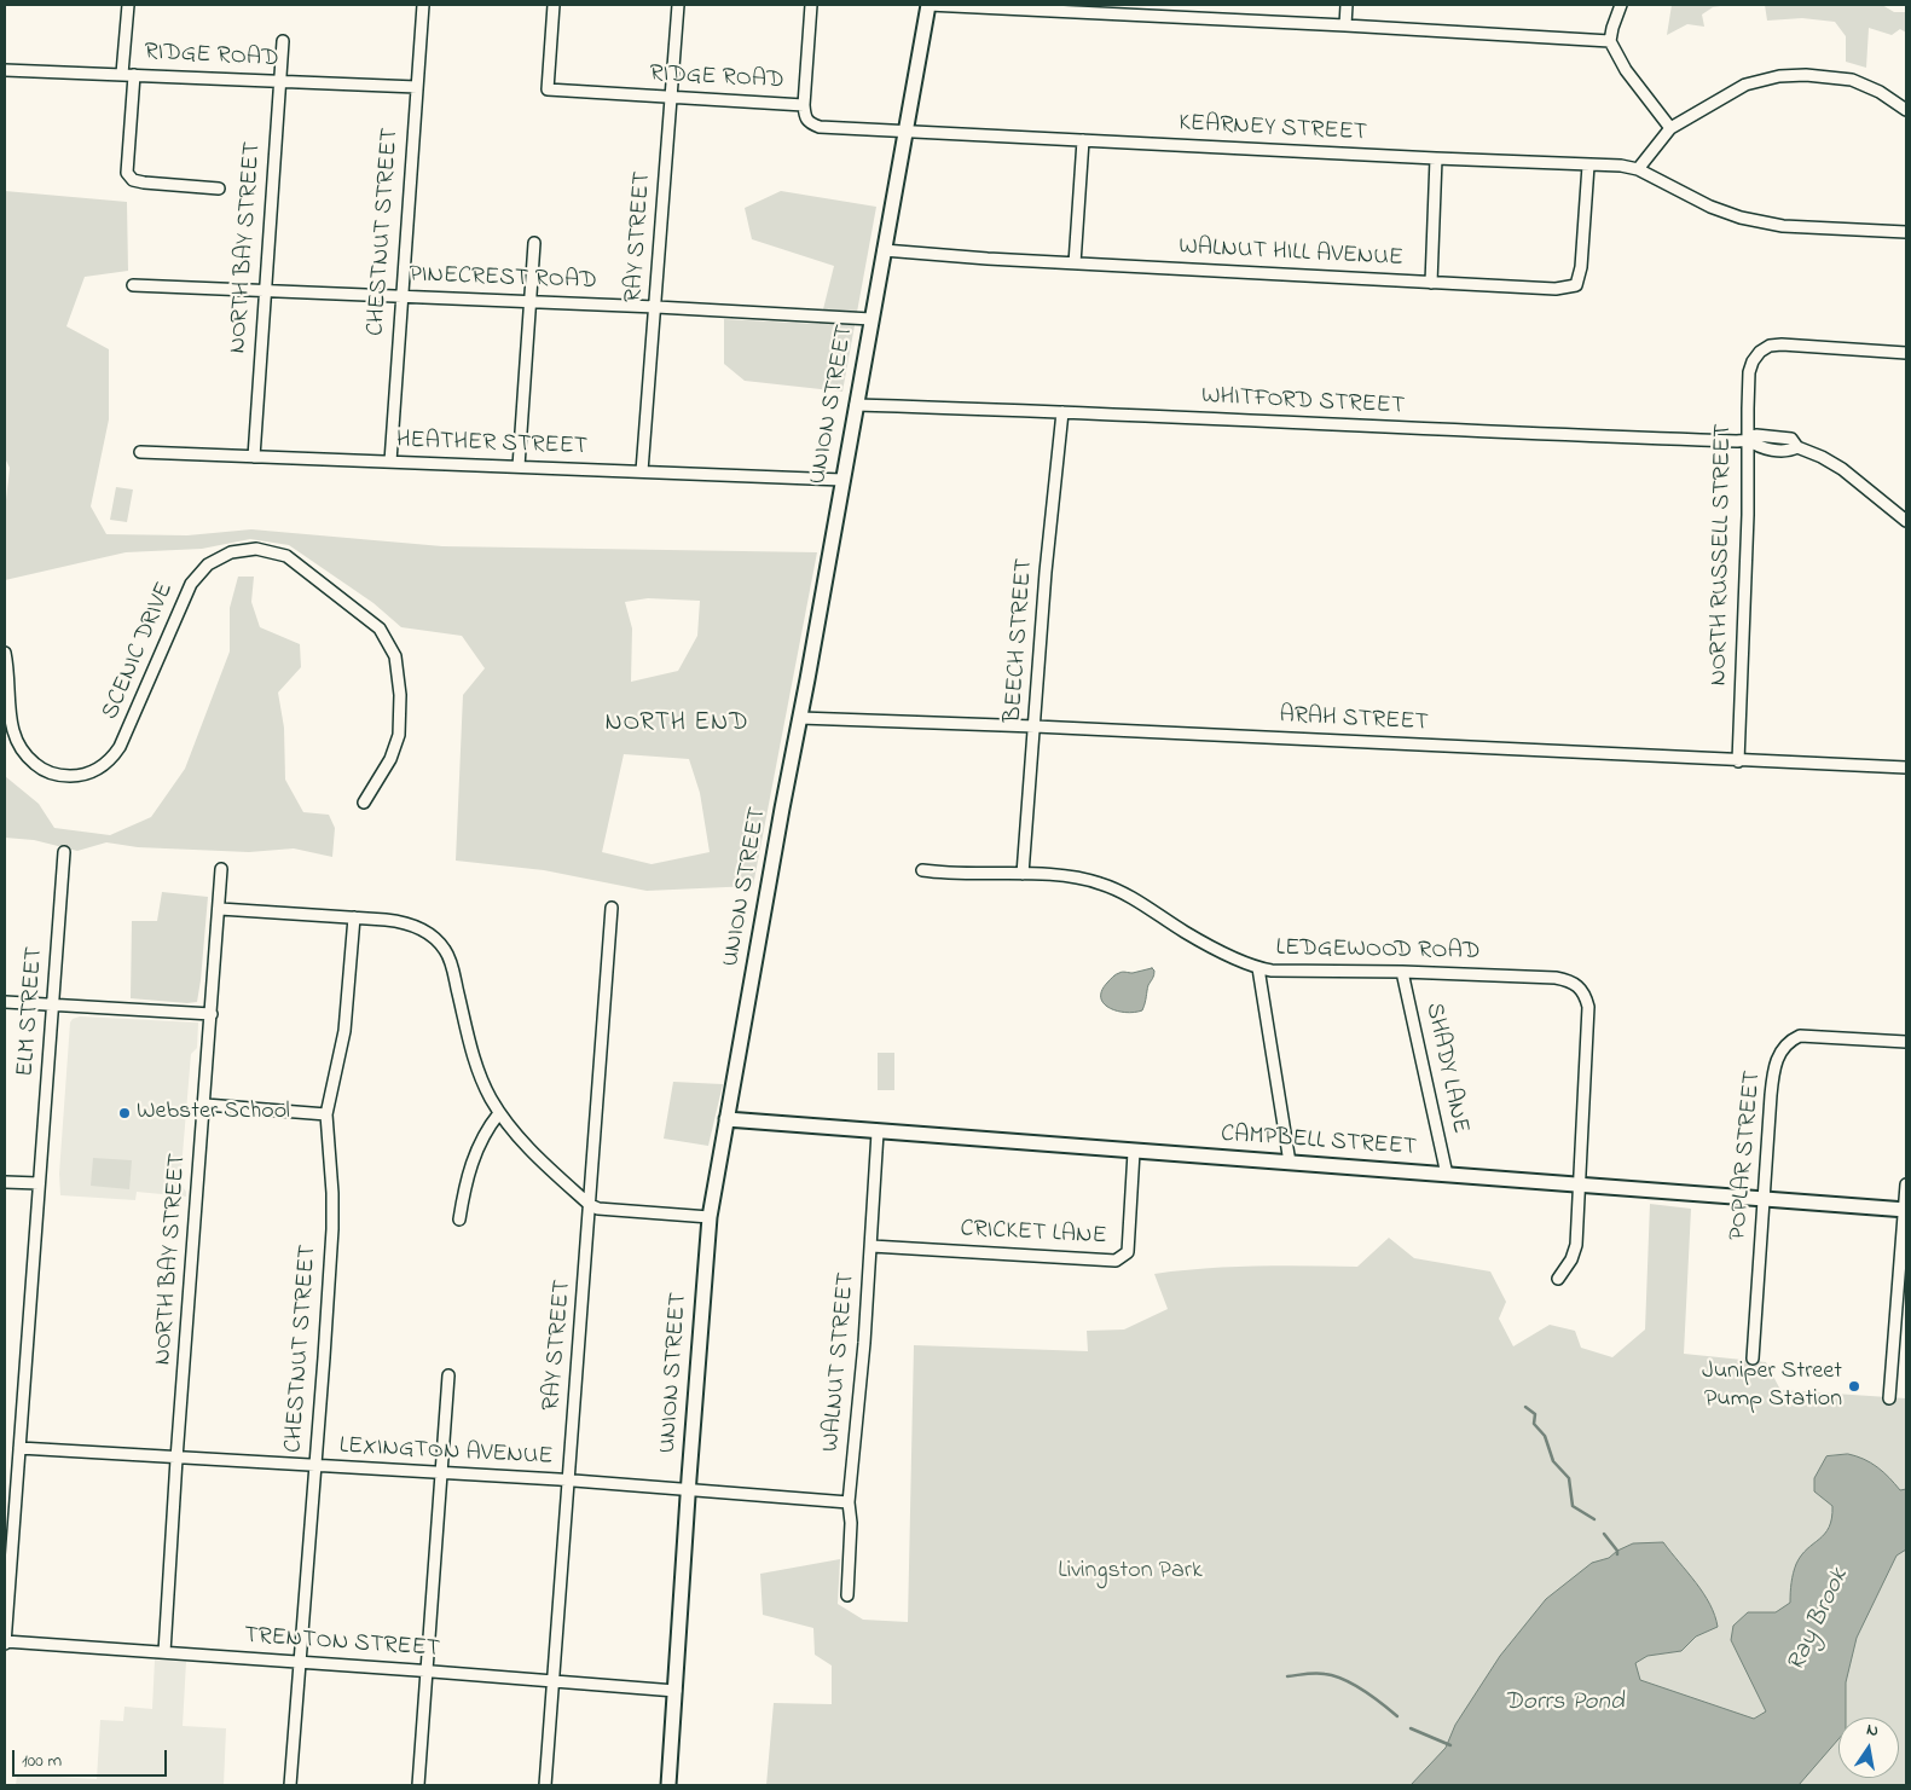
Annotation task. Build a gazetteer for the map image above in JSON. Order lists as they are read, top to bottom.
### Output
{
  "streets": {
    "street": [
      "RIDGE ROAD",
      "KEARNEY STREET",
      "CHESTNUT STREET",
      "RAY STREET",
      "NORTH BAY STREET",
      "WALNUT HILL AVENUE",
      "PINECREST ROAD",
      "WHITFORD STREET",
      "UNION STREET",
      "HEATHER STREET",
      "NORTH RUSSELL STREET",
      "BEECH STREET",
      "SCENIC DRIVE",
      "ARAH STREET",
      "LEDGEWOOD ROAD",
      "ELM STREET",
      "SHADY LANE",
      "CAMPBELL STREET",
      "POPLAR STREET",
      "CRICKET LANE",
      "WALNUT STREET",
      "LEXINGTON AVENUE",
      "TRENTON STREET"
    ]
  },
  "crossings": [
    ["RIDGE ROAD", "KEARNEY STREET"],
    ["RIDGE ROAD", "CHESTNUT STREET"],
    ["RIDGE ROAD", "RAY STREET"],
    ["RIDGE ROAD", "NORTH BAY STREET"],
    ["RIDGE ROAD", "UNION STREET"],
    ["KEARNEY STREET", "WALNUT HILL AVENUE"],
    ["KEARNEY STREET", "UNION STREET"],
    ["CHESTNUT STREET", "PINECREST ROAD"],
    ["CHESTNUT STREET", "HEATHER STREET"],
    ["CHESTNUT STREET", "LEXINGTON AVENUE"],
    ["CHESTNUT STREET", "TRENTON STREET"],
    ["RAY STREET", "PINECREST ROAD"],
    ["RAY STREET", "HEATHER STREET"],
    ["RAY STREET", "LEXINGTON AVENUE"],
    ["RAY STREET", "TRENTON STREET"],
    ["NORTH BAY STREET", "PINECREST ROAD"],
    ["NORTH BAY STREET", "HEATHER STREET"],
    ["NORTH BAY STREET", "LEXINGTON AVENUE"],
    ["NORTH BAY STREET", "TRENTON STREET"],
    ["WALNUT HILL AVENUE", "UNION STREET"],
    ["PINECREST ROAD", "UNION STREET"],
    ["WHITFORD STREET", "UNION STREET"],
    ["WHITFORD STREET", "NORTH RUSSELL STREET"],
    ["WHITFORD STREET", "BEECH STREET"],
    ["UNION STREET", "HEATHER STREET"],
    ["UNION STREET", "ARAH STREET"],
    ["UNION STREET", "CAMPBELL STREET"],
    ["UNION STREET", "LEXINGTON AVENUE"],
    ["UNION STREET", "TRENTON STREET"],
    ["NORTH RUSSELL STREET", "ARAH STREET"],
    ["BEECH STREET", "ARAH STREET"],
    ["BEECH STREET", "LEDGEWOOD ROAD"],
    ["LEDGEWOOD ROAD", "SHADY LANE"],
    ["LEDGEWOOD ROAD", "CAMPBELL STREET"],
    ["ELM STREET", "LEXINGTON AVENUE"],
    ["ELM STREET", "TRENTON STREET"],
    ["SHADY LANE", "CAMPBELL STREET"],
    ["CAMPBELL STREET", "POPLAR STREET"],
    ["CAMPBELL STREET", "CRICKET LANE"],
    ["CAMPBELL STREET", "WALNUT STREET"],
    ["CRICKET LANE", "WALNUT STREET"],
    ["WALNUT STREET", "LEXINGTON AVENUE"]
  ],
  "districts": ["NORTH END"],
  "water": ["Ray Brook", "Dorrs Pond"],
  "parks": ["Livingston Park"],
  "places": ["Webster School", "Juniper Street Pump Station"],
  "scale_bar": "100 m",
  "north": "top"
}
